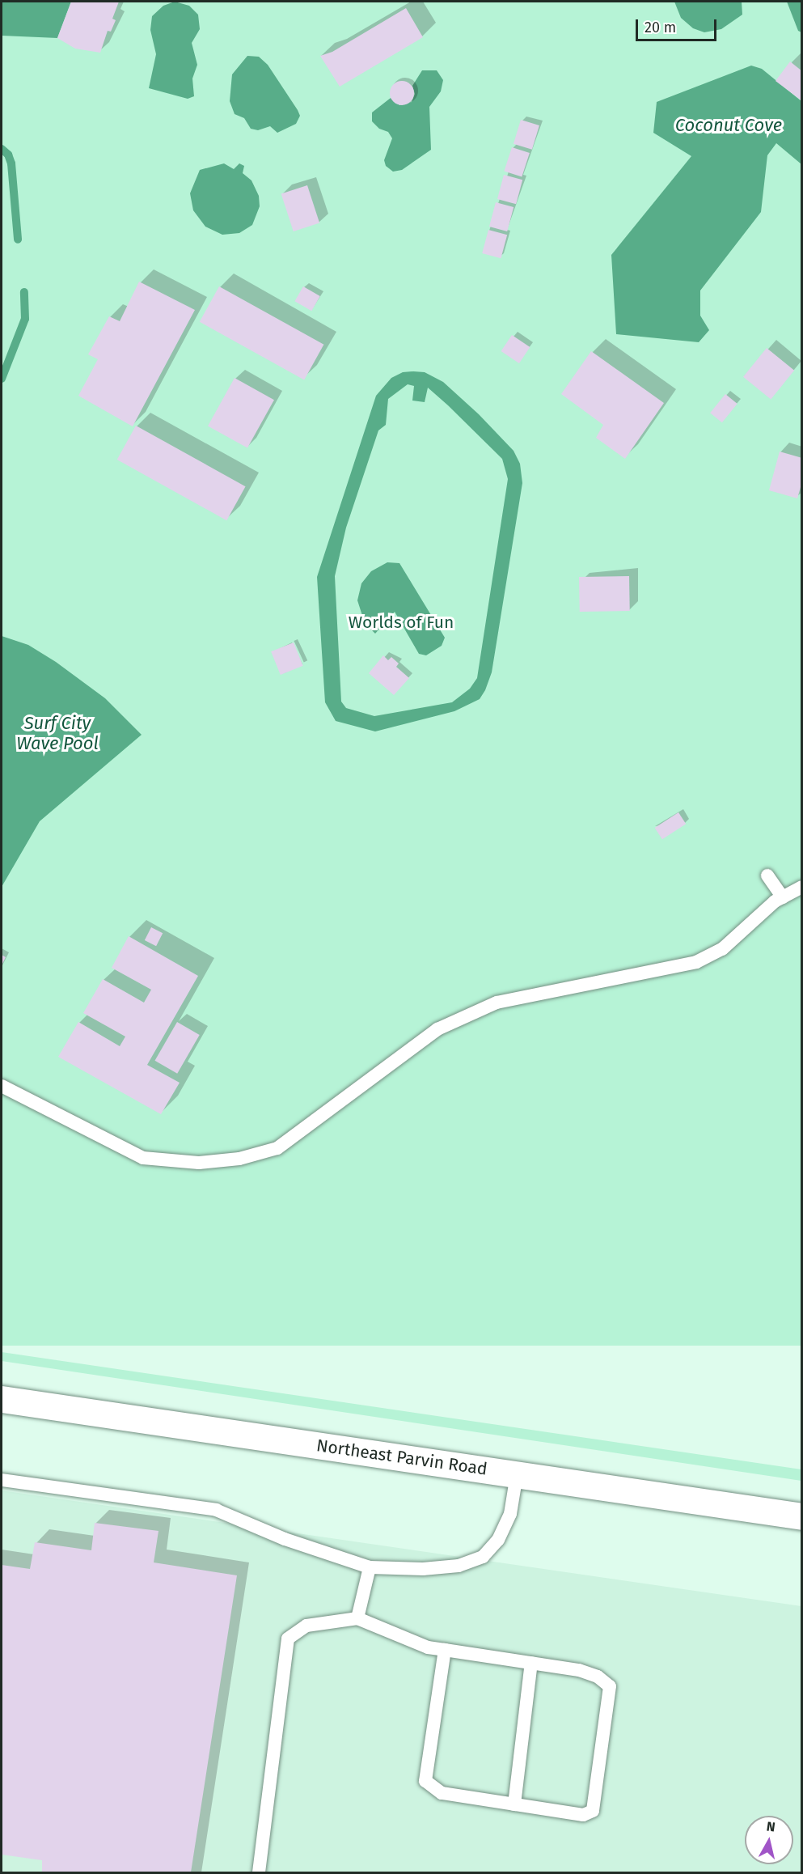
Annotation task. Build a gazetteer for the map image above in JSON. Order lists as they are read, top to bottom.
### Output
{
  "streets": {
    "street": ["Northeast Parvin Road"]
  },
  "water": ["Coconut Cove", "Surf City Wave Pool"],
  "parks": ["Worlds of Fun"],
  "scale_bar": "20 m",
  "north": "top"
}
